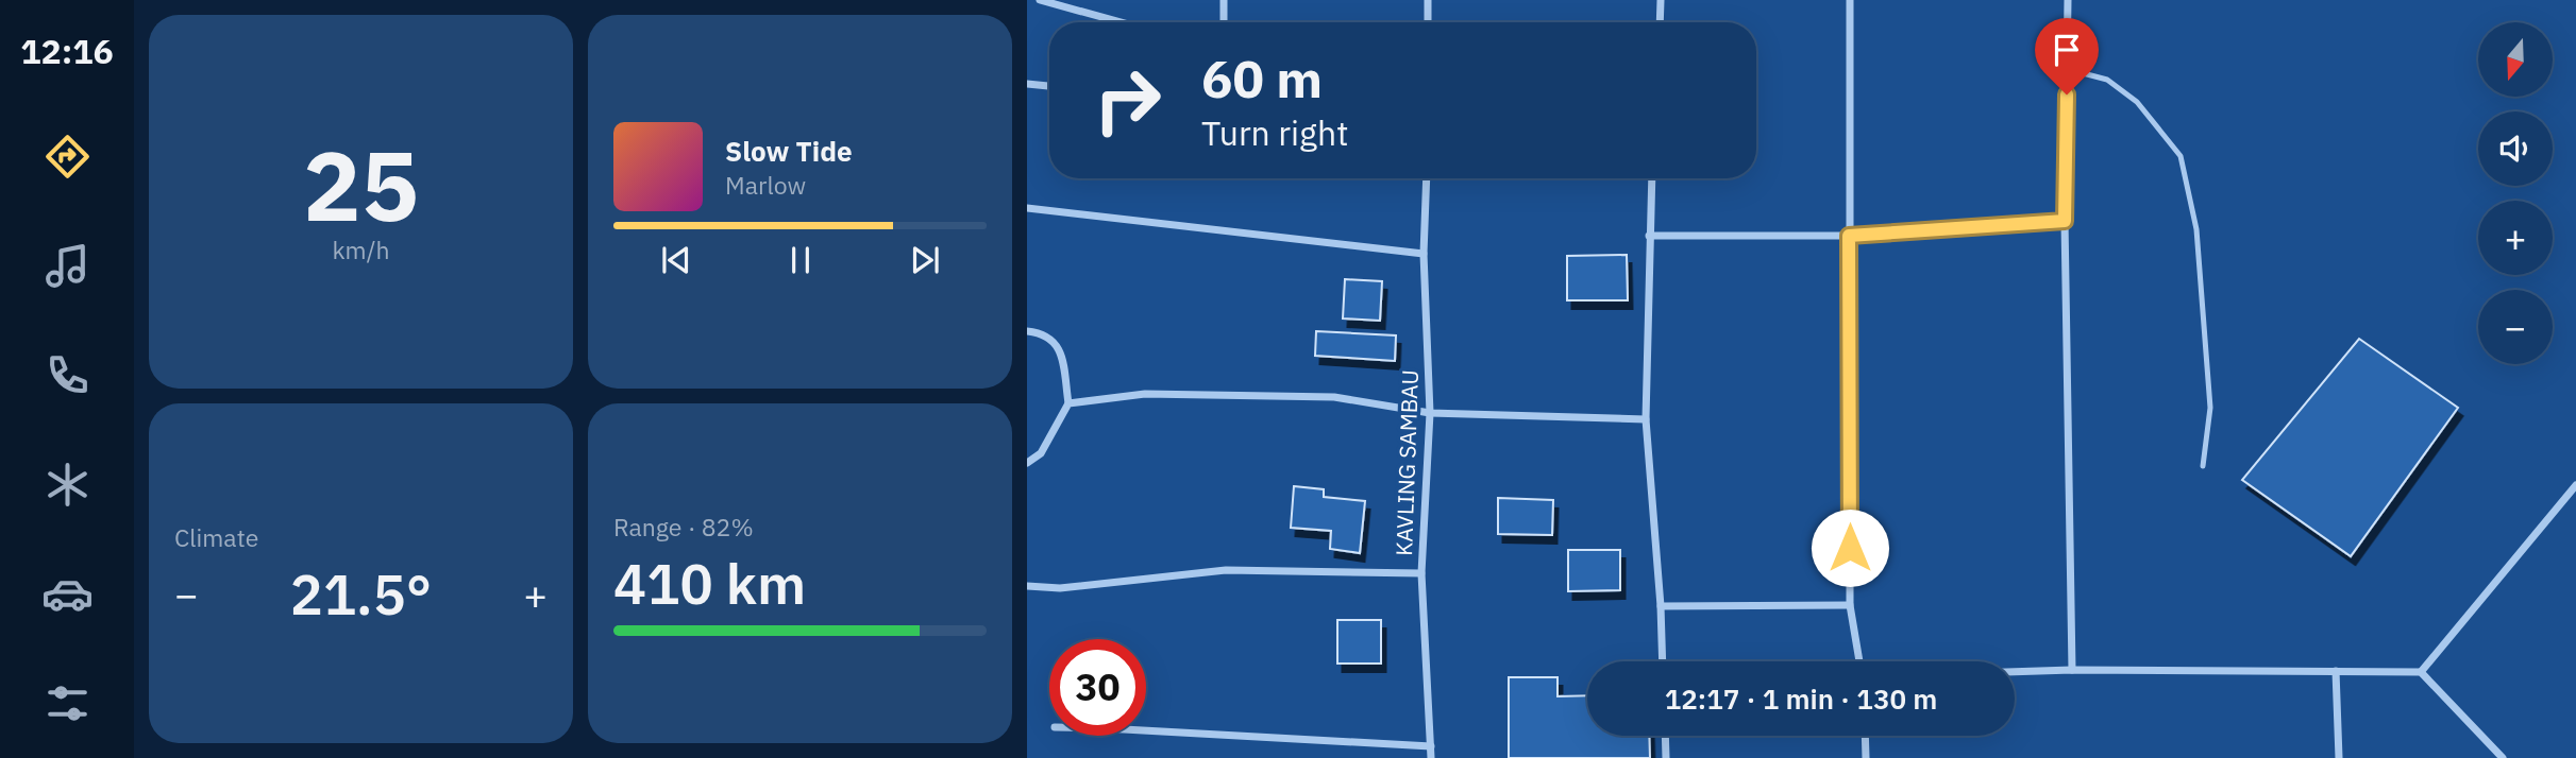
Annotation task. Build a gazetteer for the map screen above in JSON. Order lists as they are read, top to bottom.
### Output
{
  "streets": {
    "street": ["KAVLING SAMBAU"]
  },
  "north": "bottom",
  "page": {
    "tabs": "12:16",
    "tile": [
      ["25", "km/h"],
      "Climate",
      ["Range · 82%", "410 km"]
    ],
    "map_buttons": ["+", "−"],
    "turn": ["60 m", "Turn right"],
    "song": ["Slow Tide", "Marlow"],
    "heat": ["−", "21.5°", "+"],
    "limit": "30",
    "trip": "12:17 · 1 min · 130 m"
  }
}
